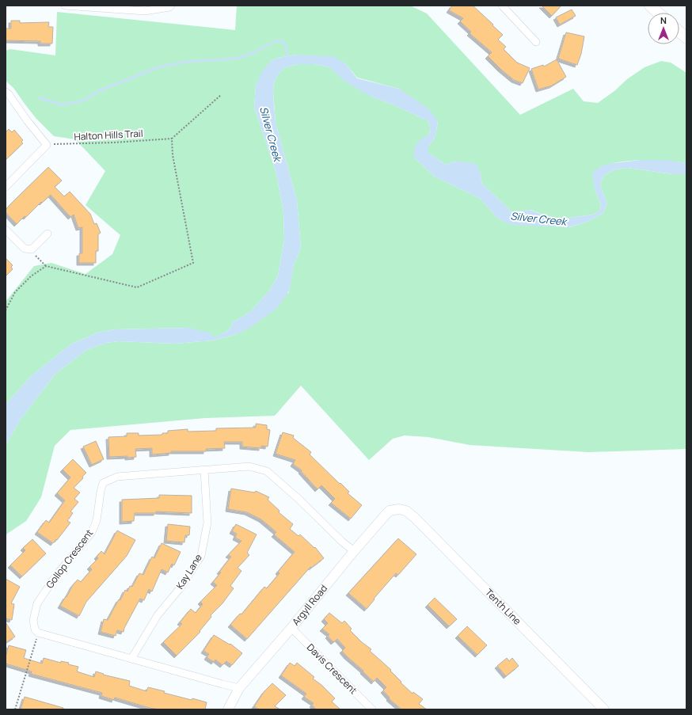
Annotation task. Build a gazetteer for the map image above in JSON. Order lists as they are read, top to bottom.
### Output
{
  "streets": {
    "street": [
      "Gollop Crescent",
      "Kay Lane",
      "Argyll Road",
      "Tenth Line",
      "Davis Crescent"
    ],
    "path": ["Halton Hills Trail"]
  },
  "crossings": [
    ["Gollop Crescent", "Kay Lane"],
    ["Gollop Crescent", "Argyll Road"],
    ["Argyll Road", "Tenth Line"],
    ["Argyll Road", "Davis Crescent"]
  ],
  "water": ["Silver Creek"],
  "north": "top"
}
